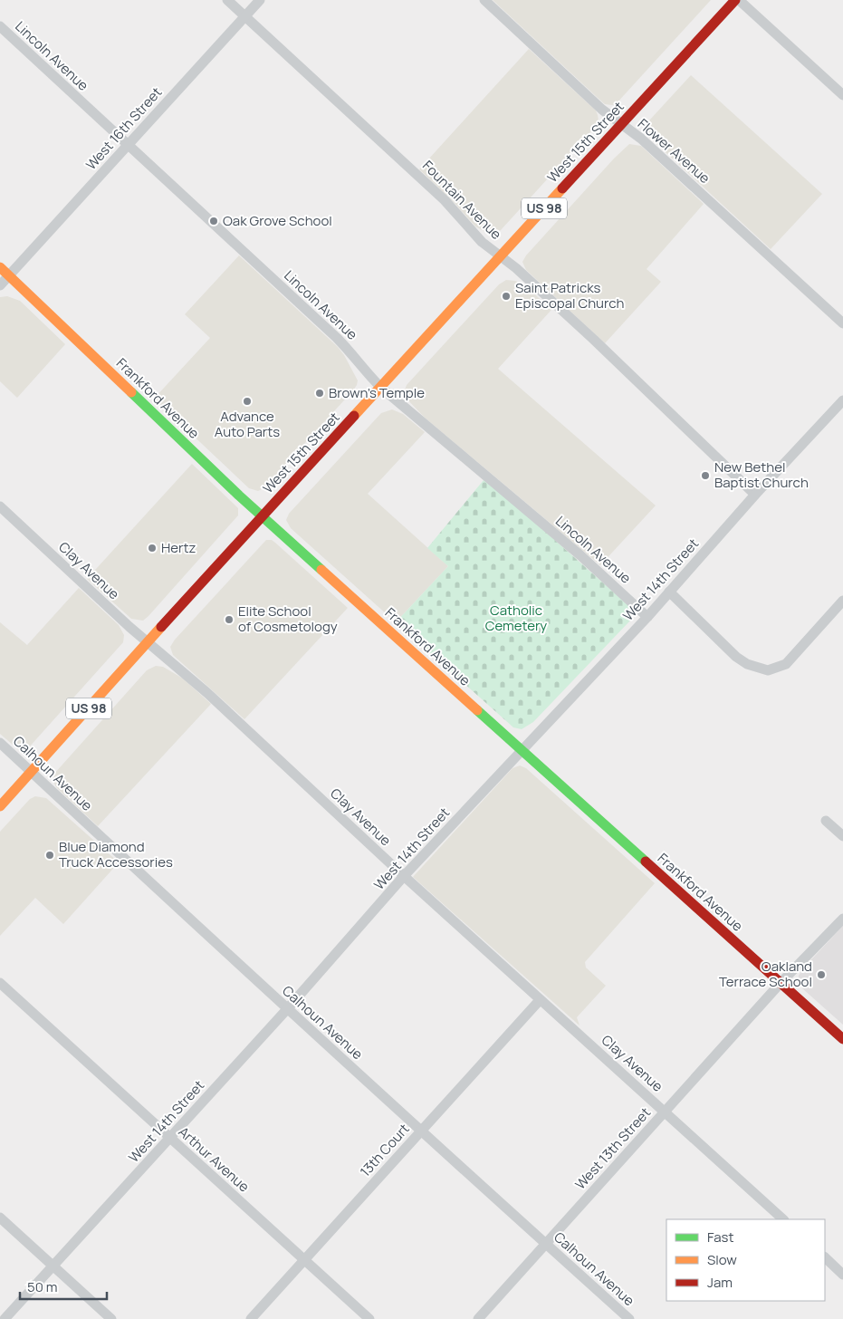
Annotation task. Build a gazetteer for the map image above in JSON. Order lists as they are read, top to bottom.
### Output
{
  "streets": {
    "main road": ["West 15th Street", "US 98", "Frankford Avenue"],
    "street": [
      "Lincoln Avenue",
      "West 16th Street",
      "Flower Avenue",
      "Fountain Avenue",
      "Clay Avenue",
      "West 14th Street",
      "Calhoun Avenue",
      "West 13th Street",
      "13th Court",
      "Arthur Avenue"
    ]
  },
  "crossings": [
    ["Lincoln Avenue", "West 16th Street"],
    ["Lincoln Avenue", "West 15th Street"],
    ["Lincoln Avenue", "West 14th Street"],
    ["West 16th Street", "Fountain Avenue"],
    ["West 16th Street", "Frankford Avenue"],
    ["West 15th Street", "Flower Avenue"],
    ["West 15th Street", "Fountain Avenue"],
    ["West 15th Street", "Frankford Avenue"],
    ["West 15th Street", "Clay Avenue"],
    ["West 15th Street", "Calhoun Avenue"],
    ["Fountain Avenue", "West 14th Street"],
    ["Frankford Avenue", "West 14th Street"],
    ["Frankford Avenue", "West 13th Street"],
    ["Clay Avenue", "West 14th Street"],
    ["Clay Avenue", "West 13th Street"],
    ["Clay Avenue", "13th Court"],
    ["West 14th Street", "Calhoun Avenue"],
    ["West 14th Street", "Arthur Avenue"],
    ["Calhoun Avenue", "West 13th Street"],
    ["Calhoun Avenue", "13th Court"],
    ["13th Court", "Arthur Avenue"]
  ],
  "parks": ["Catholic Cemetery"],
  "places": [
    "Oak Grove School",
    "Saint Patricks Episcopal Church",
    "Brown's Temple",
    "Advance Auto Parts",
    "New Bethel Baptist Church",
    "Hertz",
    "Elite School of Cosmetology",
    "Blue Diamond Truck Accessories",
    "Oakland Terrace School"
  ],
  "legend": ["Fast", "Slow", "Jam"],
  "scale_bar": "50 m"
}
